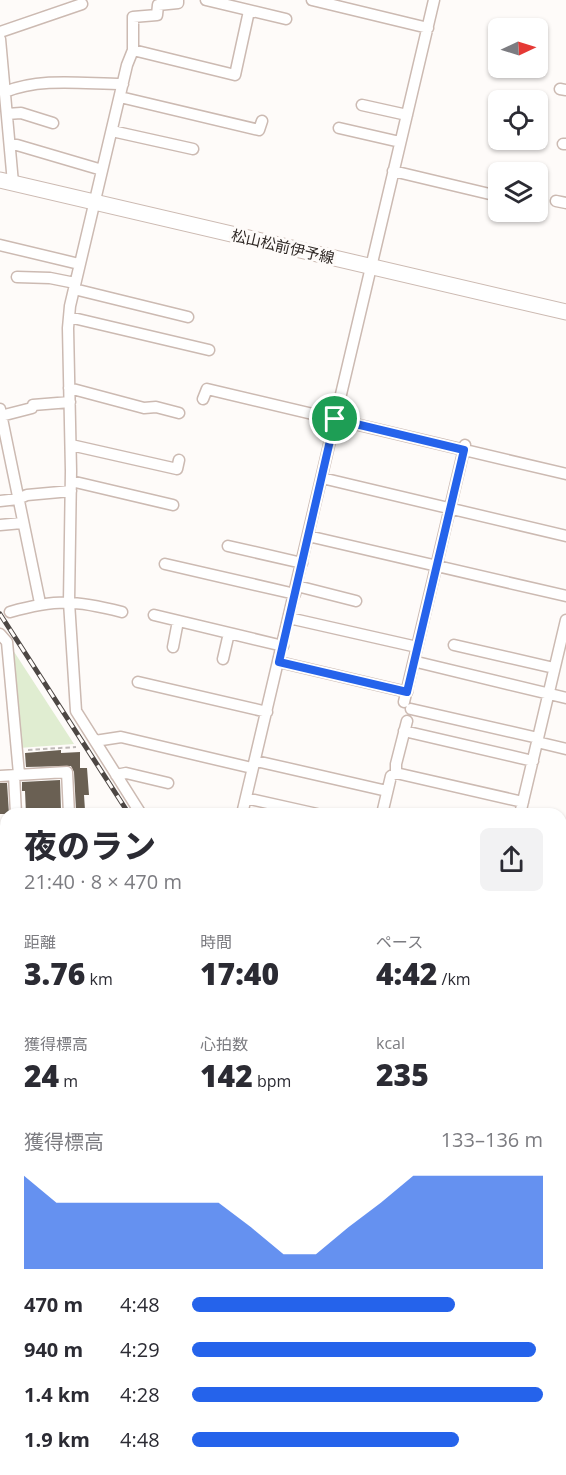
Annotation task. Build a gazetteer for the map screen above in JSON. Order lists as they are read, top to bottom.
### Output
{
  "streets": {
    "main road": ["松山松前伊予線"]
  },
  "north": "right",
  "page": {
    "heading": ["夜のラン", "21:40 · 8 × 470 m"],
    "stats": [
      ["距離", "3.76 km"],
      ["時間", "17:40"],
      ["ペース", "4:42 /km"],
      ["獲得標高", "24 m"],
      ["心拍数", "142 bpm"],
      ["kcal", "235"]
    ],
    "chart": ["獲得標高", "133–136 m"],
    "list": [
      {
        "name": "470 m",
        "note": "4:48"
      },
      {
        "name": "940 m",
        "note": "4:29"
      },
      {
        "name": "1.4 km",
        "note": "4:28"
      },
      {
        "name": "1.9 km",
        "note": "4:48"
      }
    ]
  }
}
